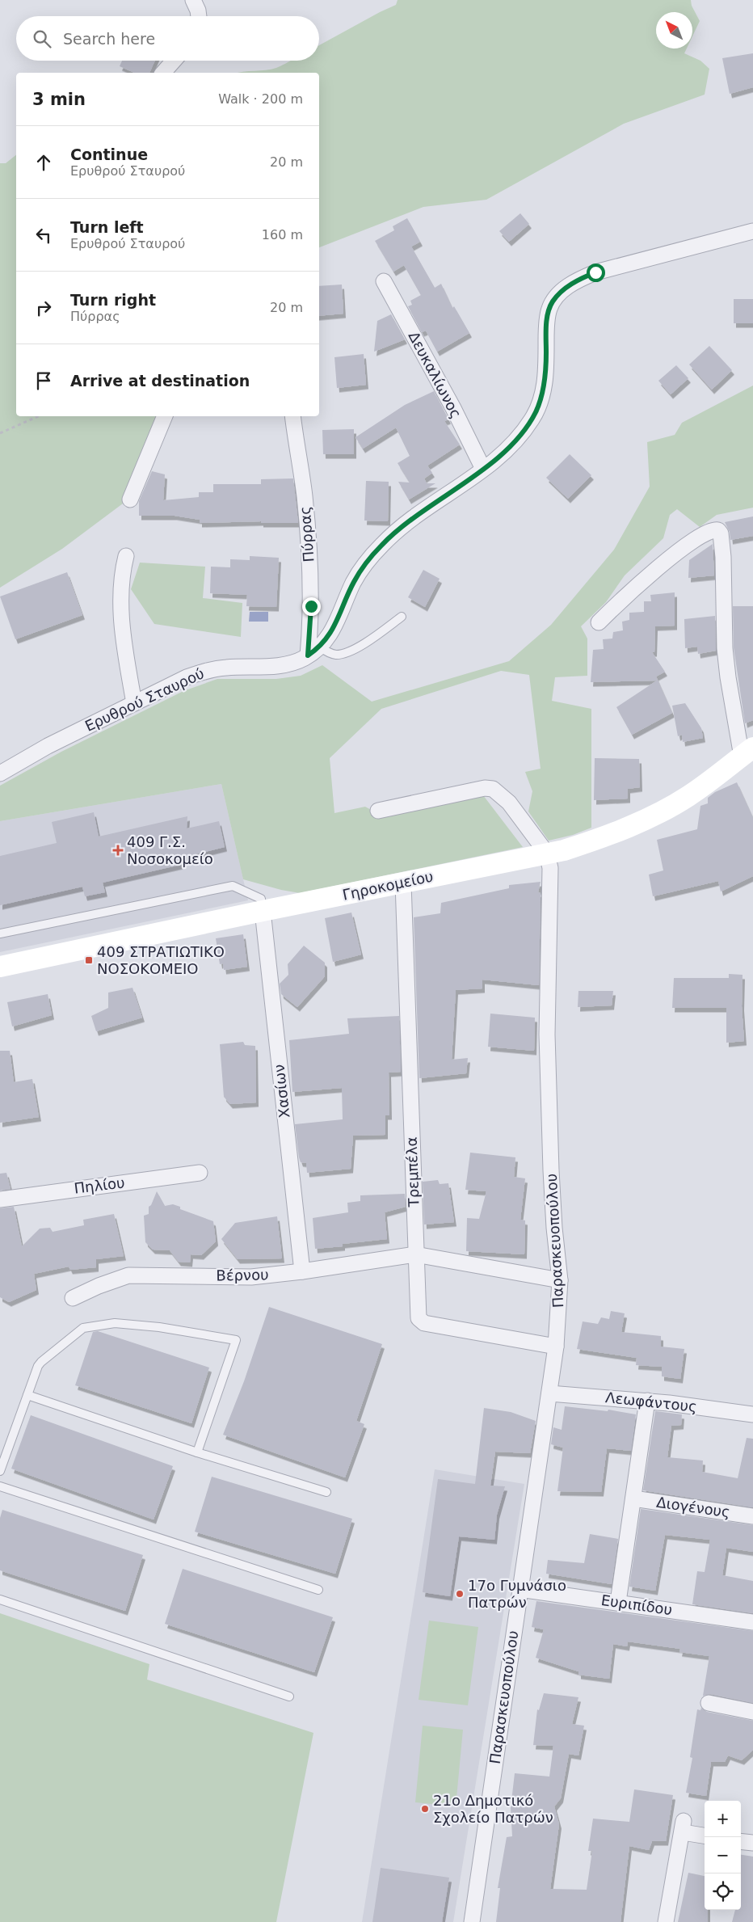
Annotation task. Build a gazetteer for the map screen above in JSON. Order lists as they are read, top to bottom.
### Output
{
  "streets": {
    "main road": ["Γηροκομείου"],
    "street": [
      "Δευκαλίωνος",
      "Πύρρας",
      "Ερυθρού Σταυρού",
      "Χασίων",
      "Τρεμπέλα",
      "Πηλίου",
      "Παρασκευοπούλου",
      "Βέρνου",
      "Λεωφάντους",
      "Διογένους",
      "Ευριπίδου"
    ]
  },
  "crossings": [
    ["Δευκαλίωνος", "Ερυθρού Σταυρού"],
    ["Πύρρας", "Ερυθρού Σταυρού"],
    ["Γηροκομείου", "Χασίων"],
    ["Γηροκομείου", "Τρεμπέλα"],
    ["Γηροκομείου", "Παρασκευοπούλου"],
    ["Χασίων", "Βέρνου"],
    ["Τρεμπέλα", "Παρασκευοπούλου"],
    ["Τρεμπέλα", "Βέρνου"],
    ["Παρασκευοπούλου", "Βέρνου"],
    ["Παρασκευοπούλου", "Λεωφάντους"],
    ["Παρασκευοπούλου", "Ευριπίδου"]
  ],
  "places": {
    "health": ["409 Γ.Σ. Νοσοκομείο"],
    "transit": ["409 ΣΤΡΑΤΙΩΤΙΚΟ ΝΟΣΟΚΟΜΕΙΟ"],
    "other": ["17ο Γυμνάσιο Πατρών", "21ο Δημοτικό Σχολείο Πατρών"]
  },
  "north": "top left",
  "page": {
    "search": "Search here",
    "heading": ["3 min", "Walk · 200 m"],
    "list": [
      ["Continue", "Ερυθρού Σταυρού", "20 m"],
      ["Turn left", "Ερυθρού Σταυρού", "160 m"],
      ["Turn right", "Πύρρας", "20 m"],
      "Arrive at destination"
    ],
    "map_buttons": ["+", "−"]
  }
}
